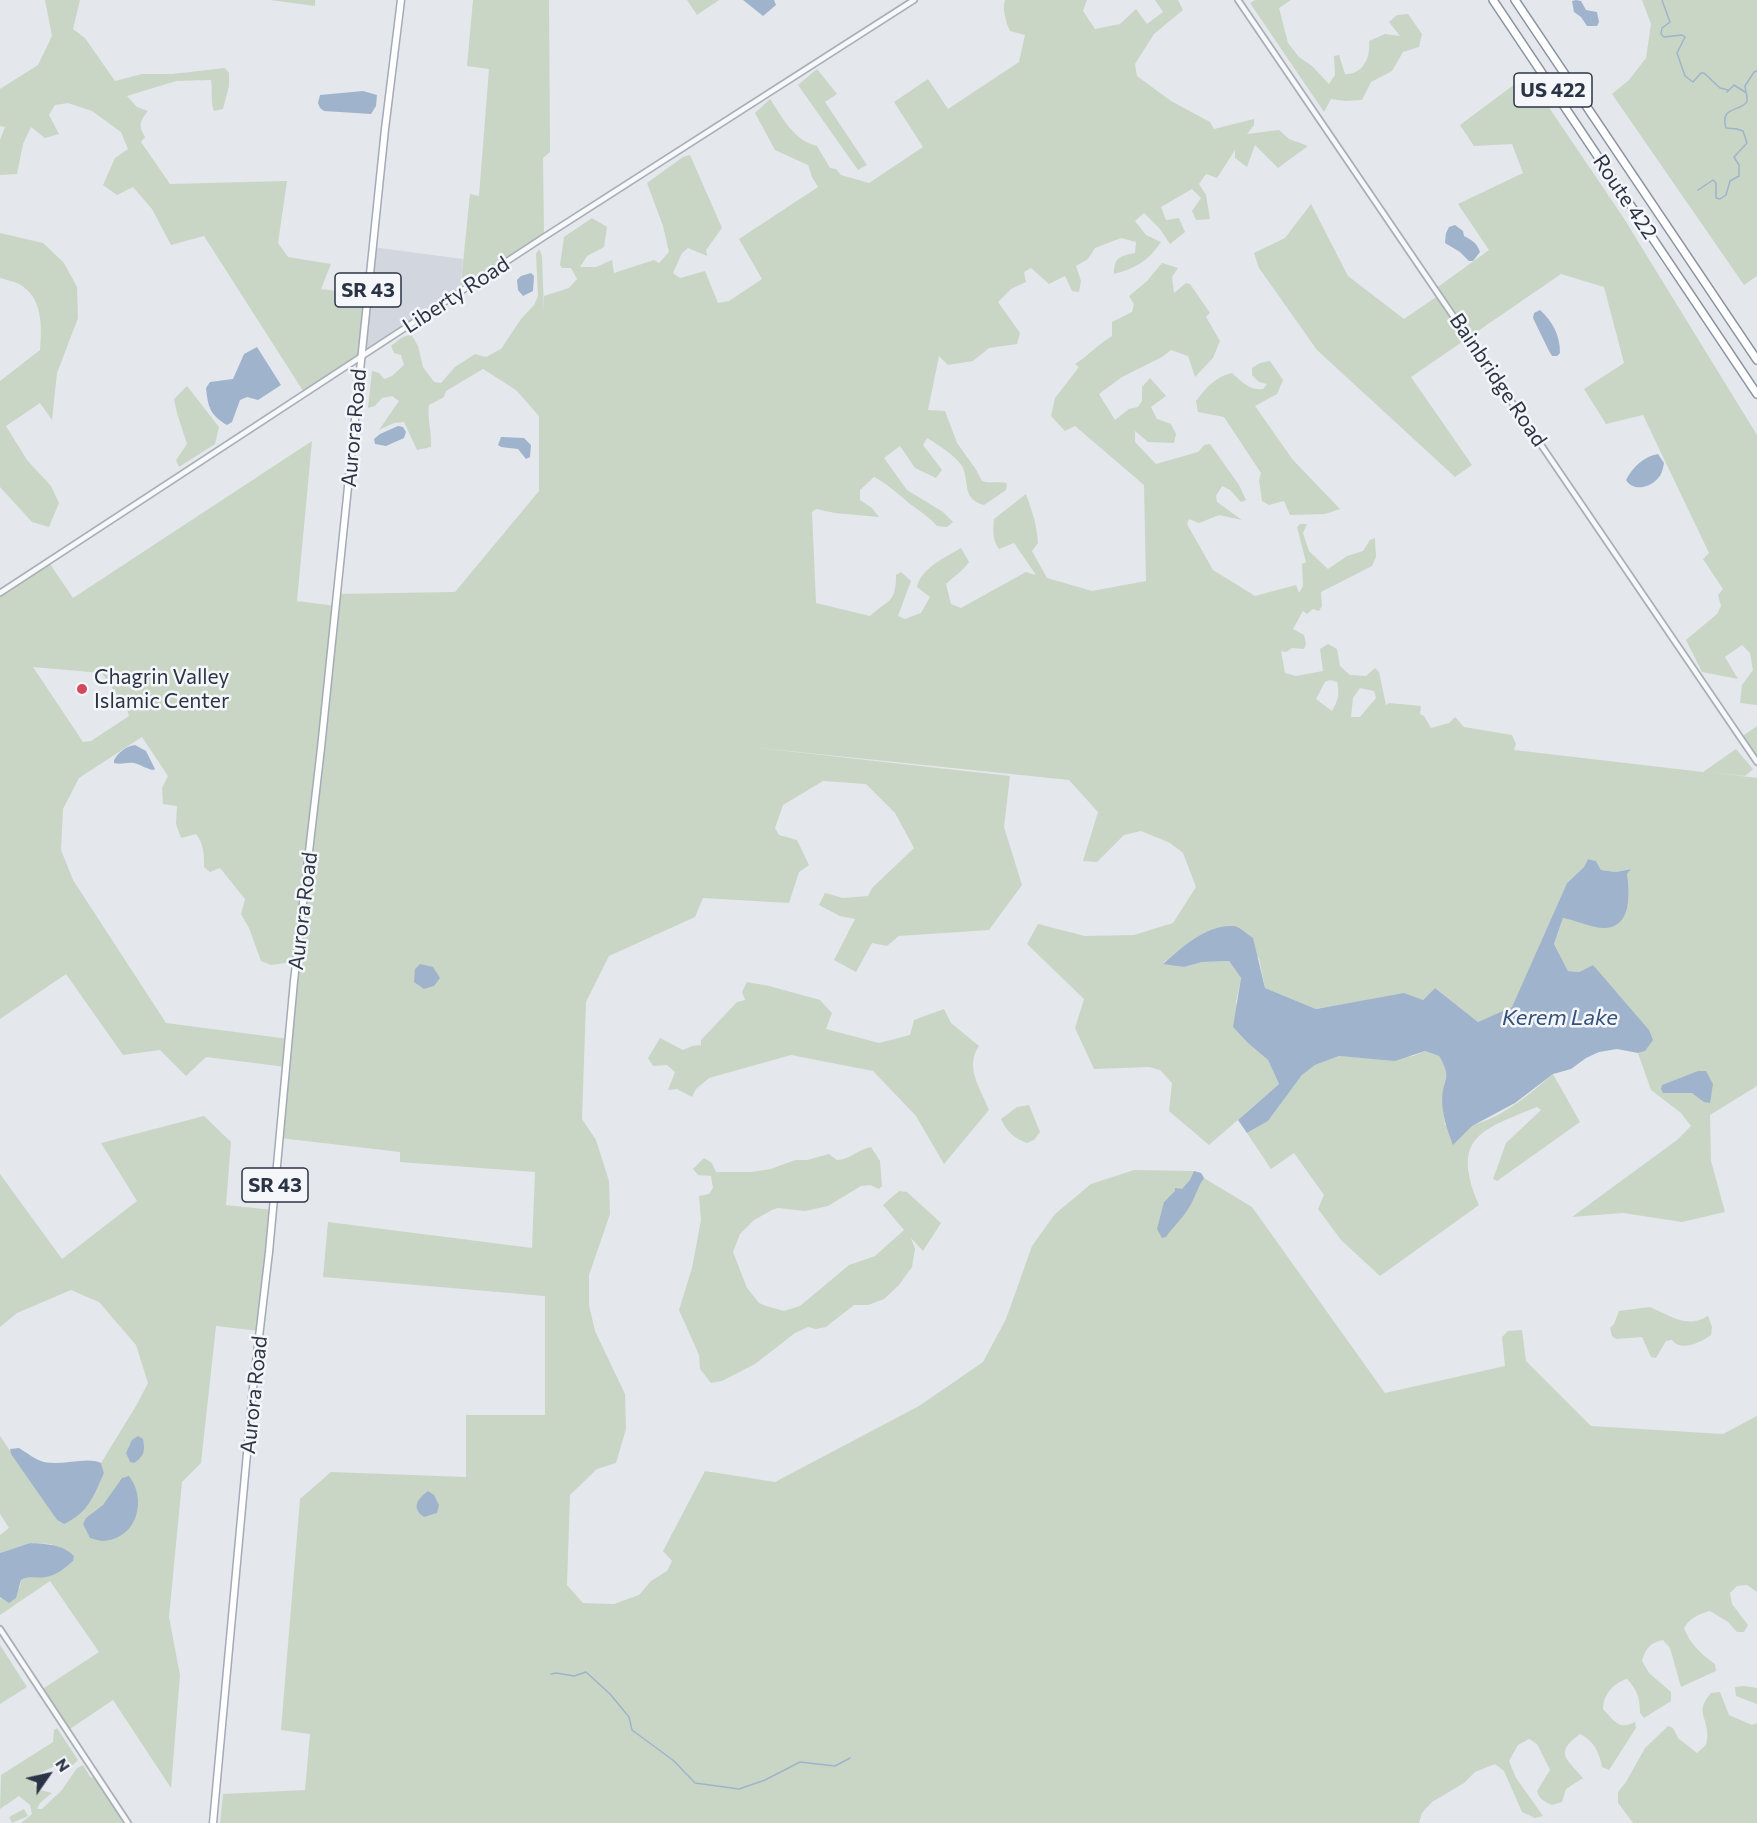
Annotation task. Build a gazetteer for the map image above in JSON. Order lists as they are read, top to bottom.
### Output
{
  "streets": {
    "highway": ["US 422", "Route 422"],
    "main road": ["SR 43", "Aurora Road"],
    "street": ["Liberty Road", "Bainbridge Road"]
  },
  "crossings": [
    ["Liberty Road", "Aurora Road"]
  ],
  "water": ["Kerem Lake"],
  "places": ["Chagrin Valley Islamic Center"],
  "north": "top right"
}
